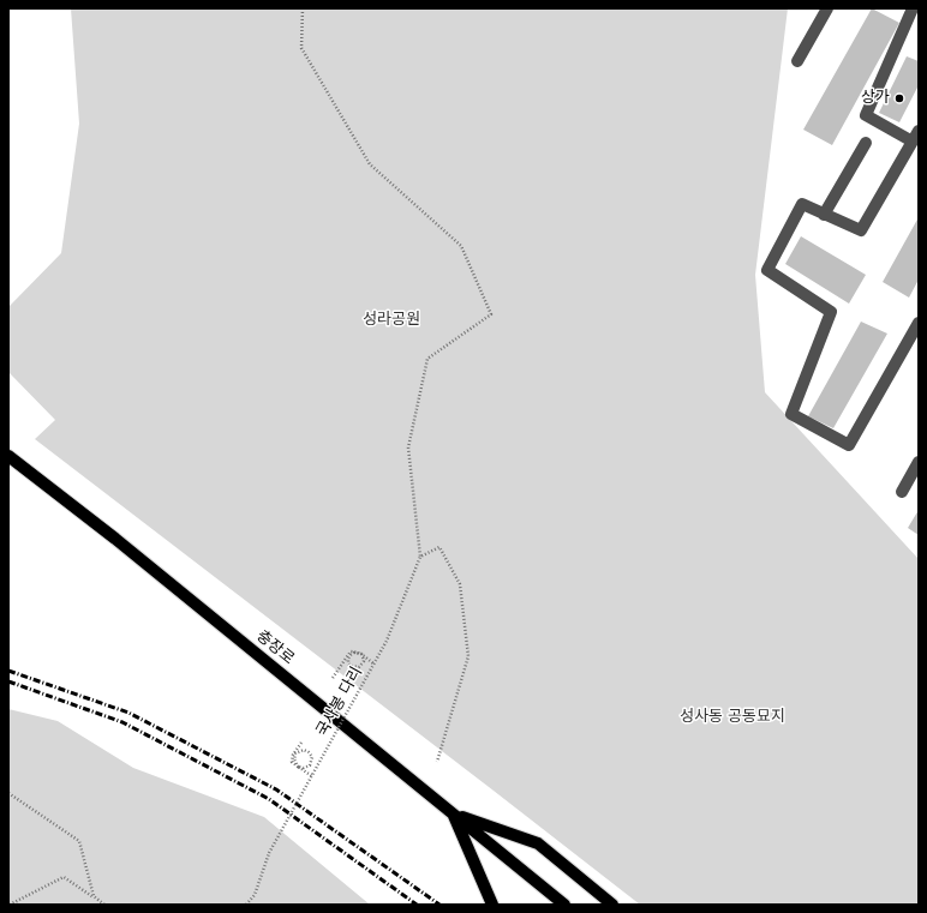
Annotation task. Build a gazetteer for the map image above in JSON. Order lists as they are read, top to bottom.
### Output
{
  "streets": {
    "main road": ["충장로"],
    "path": ["국사봉 다리"]
  },
  "parks": ["성라공원", "성사동 공동묘지"],
  "places": ["상가"]
}
